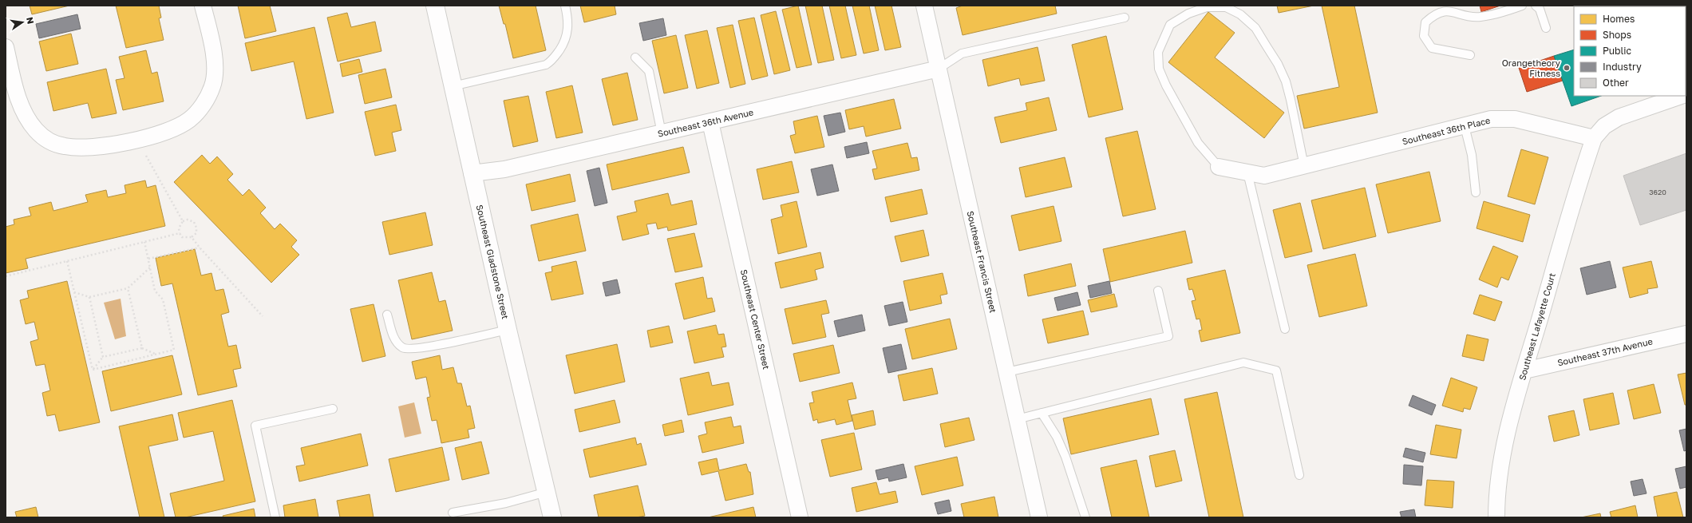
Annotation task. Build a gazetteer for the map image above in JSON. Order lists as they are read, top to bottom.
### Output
{
  "streets": {
    "street": [
      "Southeast 36th Avenue",
      "Southeast 36th Place",
      "Southeast Gladstone Street",
      "Southeast Francis Street",
      "Southeast Center Street",
      "Southeast Lafayette Court",
      "Southeast 37th Avenue"
    ]
  },
  "crossings": [
    ["Southeast 36th Avenue", "Southeast Gladstone Street"],
    ["Southeast 36th Avenue", "Southeast Francis Street"],
    ["Southeast 36th Avenue", "Southeast Center Street"],
    ["Southeast 36th Place", "Southeast Lafayette Court"],
    ["Southeast Lafayette Court", "Southeast 37th Avenue"]
  ],
  "places": ["Orangetheory Fitness"],
  "house_numbers": ["3620"],
  "legend": [
    "Homes",
    "Shops",
    "Public",
    "Industry",
    "Other"
  ],
  "north": "right"
}
